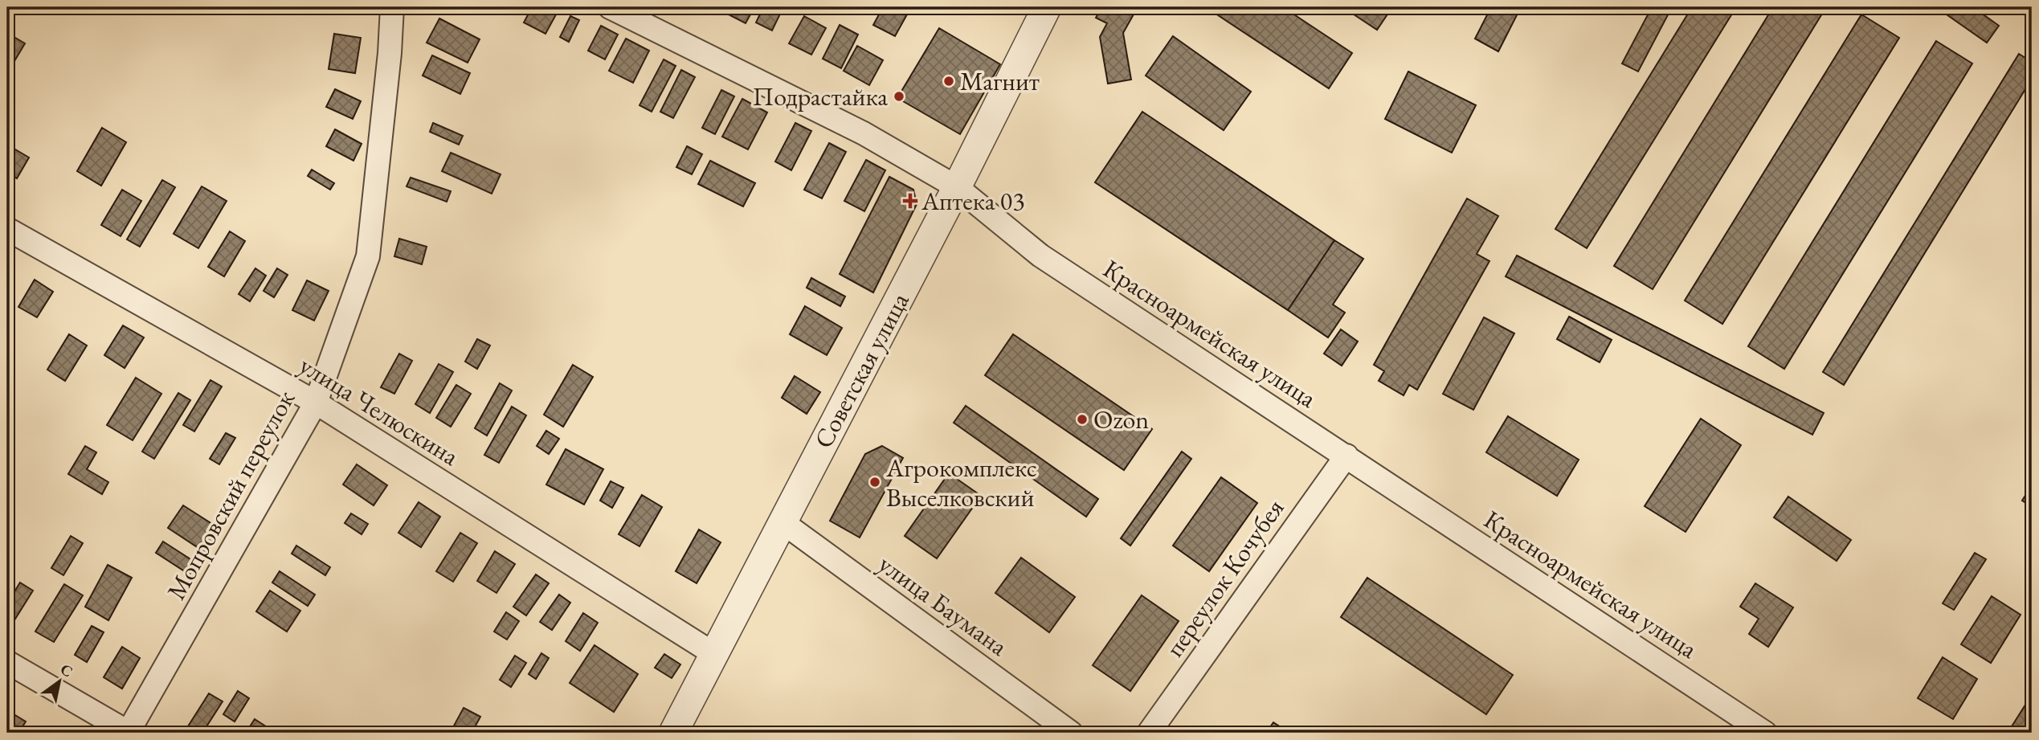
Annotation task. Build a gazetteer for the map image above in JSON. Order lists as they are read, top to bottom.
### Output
{
  "streets": {
    "street": [
      "Красноармейская улица",
      "Советская улица",
      "улица Челюскина",
      "Мопровский переулок",
      "переулок Кочубея",
      "улица Баумана"
    ]
  },
  "crossings": [
    ["Красноармейская улица", "Советская улица"],
    ["Красноармейская улица", "переулок Кочубея"],
    ["Советская улица", "улица Челюскина"],
    ["Советская улица", "улица Баумана"],
    ["улица Челюскина", "Мопровский переулок"]
  ],
  "places": {
    "other": [
      "Магнит",
      "Подрастайка",
      "Ozon",
      "Агрокомплекс Выселковский"
    ],
    "health": ["Аптека 03"]
  },
  "north": "top right"
}
